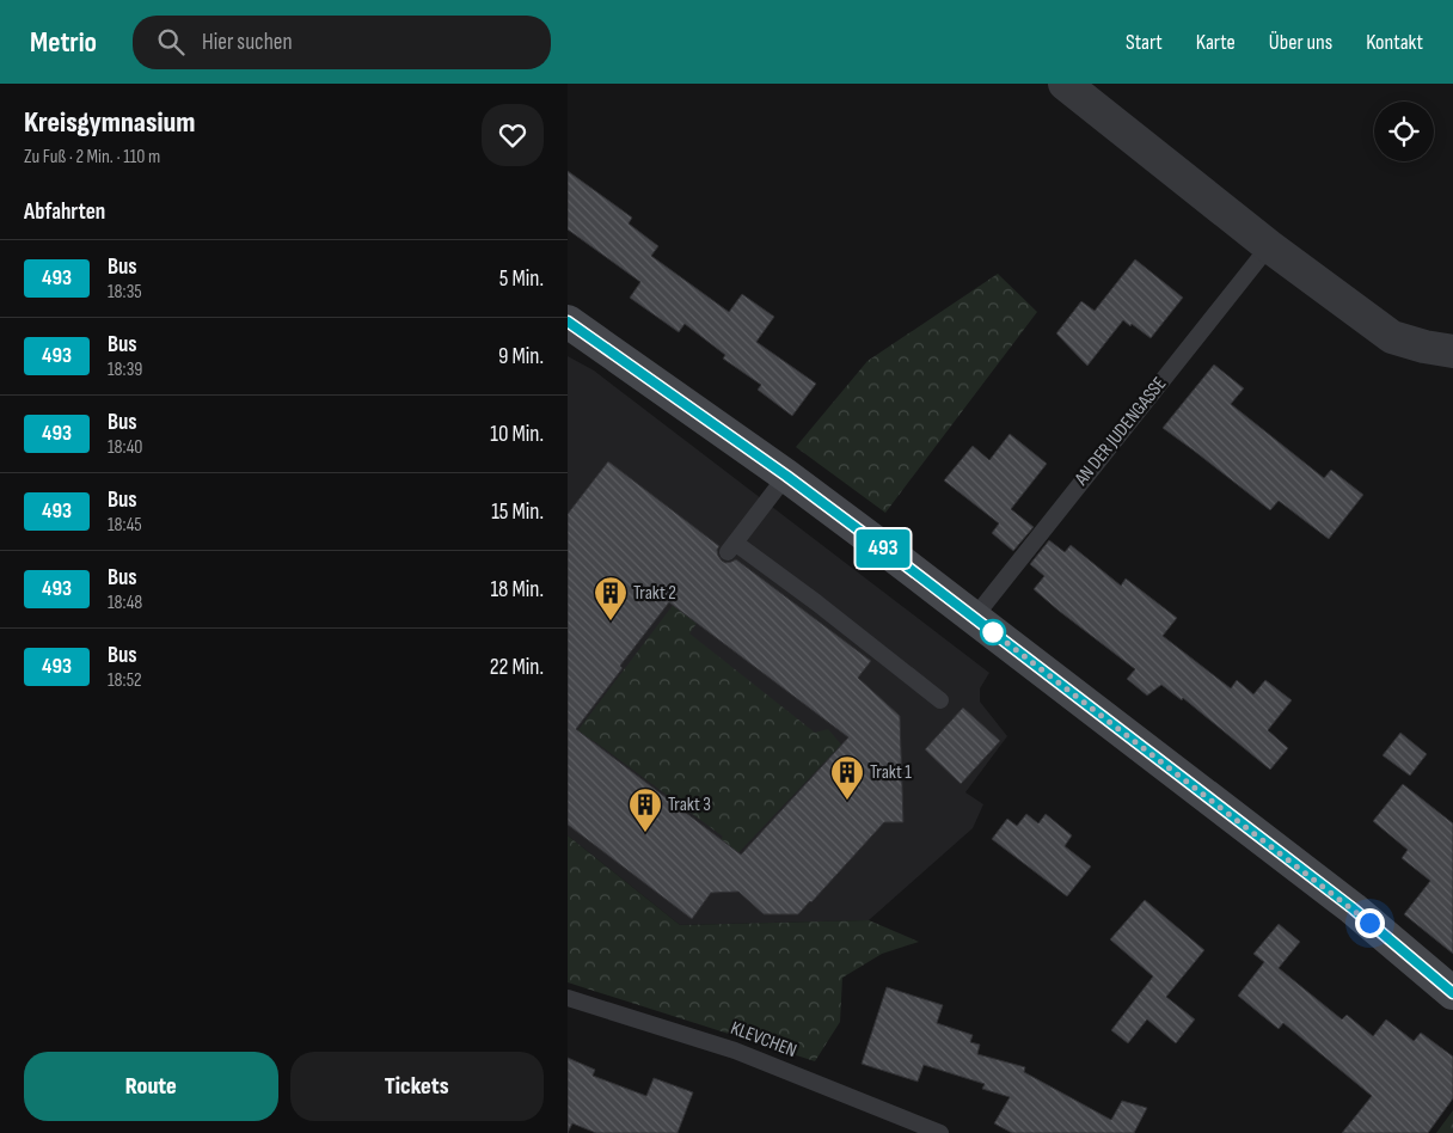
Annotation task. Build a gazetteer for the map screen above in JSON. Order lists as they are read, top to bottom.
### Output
{
  "streets": {
    "lane": ["AN DER JUDENGASSE", "KLEVCHEN"]
  },
  "places": {
    "building": ["Trakt 2", "Trakt 1", "Trakt 3"]
  },
  "lines": ["bus line 493"],
  "page": {
    "header": "Metrio",
    "search": "Hier suchen",
    "nav": [
      "Start",
      "Karte",
      "Über uns",
      "Kontakt"
    ],
    "heading": [
      ["Kreisgymnasium", "Zu Fuß · 2 Min. · 110 m"],
      "Abfahrten"
    ],
    "on_map": "493",
    "list": [
      {
        "mark": "493",
        "name": "Bus",
        "note": "18:35",
        "value": "5 Min."
      },
      {
        "mark": "493",
        "name": "Bus",
        "note": "18:39",
        "value": "9 Min."
      },
      {
        "mark": "493",
        "name": "Bus",
        "note": "18:40",
        "value": "10 Min."
      },
      {
        "mark": "493",
        "name": "Bus",
        "note": "18:45",
        "value": "15 Min."
      },
      {
        "mark": "493",
        "name": "Bus",
        "note": "18:48",
        "value": "18 Min."
      },
      {
        "mark": "493",
        "name": "Bus",
        "note": "18:52",
        "value": "22 Min."
      }
    ],
    "buttons": ["Route", "Tickets"]
  }
}
